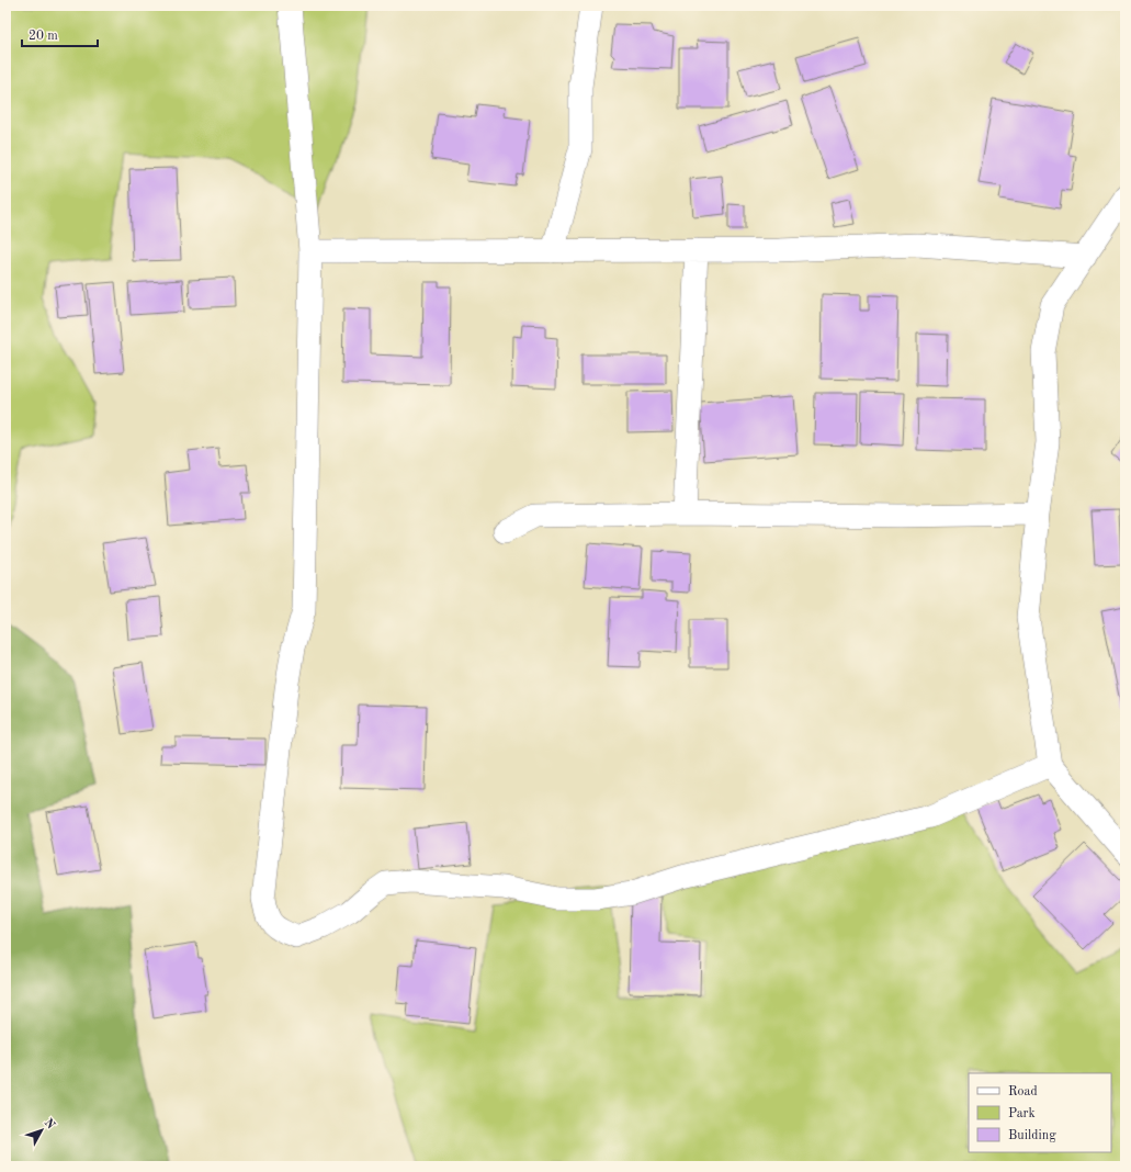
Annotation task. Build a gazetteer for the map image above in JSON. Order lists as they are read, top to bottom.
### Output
{
  "legend": ["Road", "Park", "Building"],
  "scale_bar": "20 m",
  "north": "top right"
}
